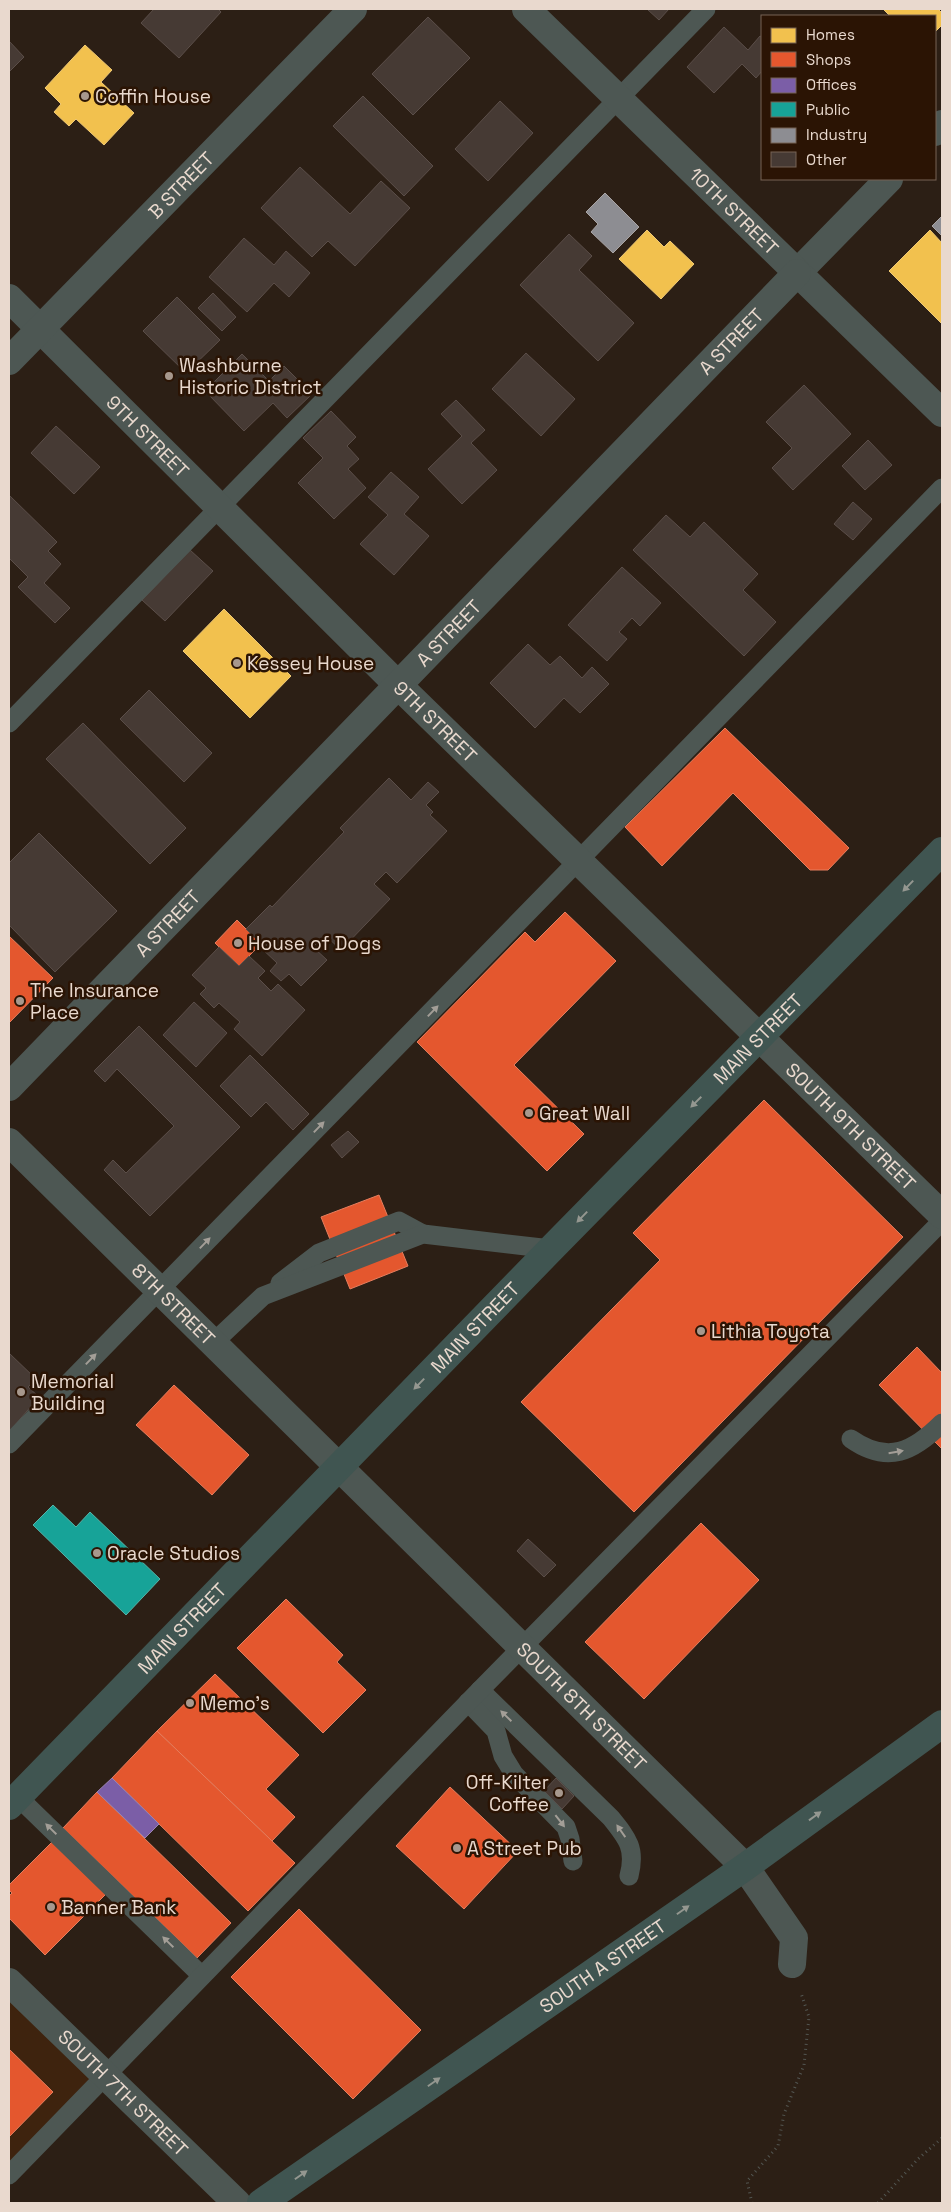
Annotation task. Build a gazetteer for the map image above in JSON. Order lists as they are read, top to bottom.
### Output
{
  "streets": {
    "main road": ["MAIN STREET", "SOUTH A STREET"],
    "street": [
      "B STREET",
      "10TH STREET",
      "A STREET",
      "9TH STREET",
      "SOUTH 9TH STREET",
      "8TH STREET",
      "SOUTH 8TH STREET",
      "SOUTH 7TH STREET"
    ]
  },
  "crossings": [
    ["B STREET", "9TH STREET"],
    ["10TH STREET", "A STREET"],
    ["A STREET", "9TH STREET"],
    ["9TH STREET", "MAIN STREET"],
    ["9TH STREET", "SOUTH 9TH STREET"],
    ["MAIN STREET", "SOUTH 9TH STREET"],
    ["MAIN STREET", "8TH STREET"],
    ["MAIN STREET", "SOUTH 8TH STREET"],
    ["8TH STREET", "SOUTH 8TH STREET"],
    ["SOUTH 8TH STREET", "SOUTH A STREET"]
  ],
  "one_way": ["MAIN STREET", "SOUTH A STREET"],
  "places": [
    "Coffin House",
    "Washburne Historic District",
    "Kessey House",
    "House of Dogs",
    "The Insurance Place",
    "Great Wall",
    "Lithia Toyota",
    "Memorial Building",
    "Oracle Studios",
    "Memo’s",
    "Off-Kilter Coffee",
    "A Street Pub",
    "Banner Bank"
  ],
  "legend": [
    "Homes",
    "Shops",
    "Offices",
    "Public",
    "Industry",
    "Other"
  ]
}
